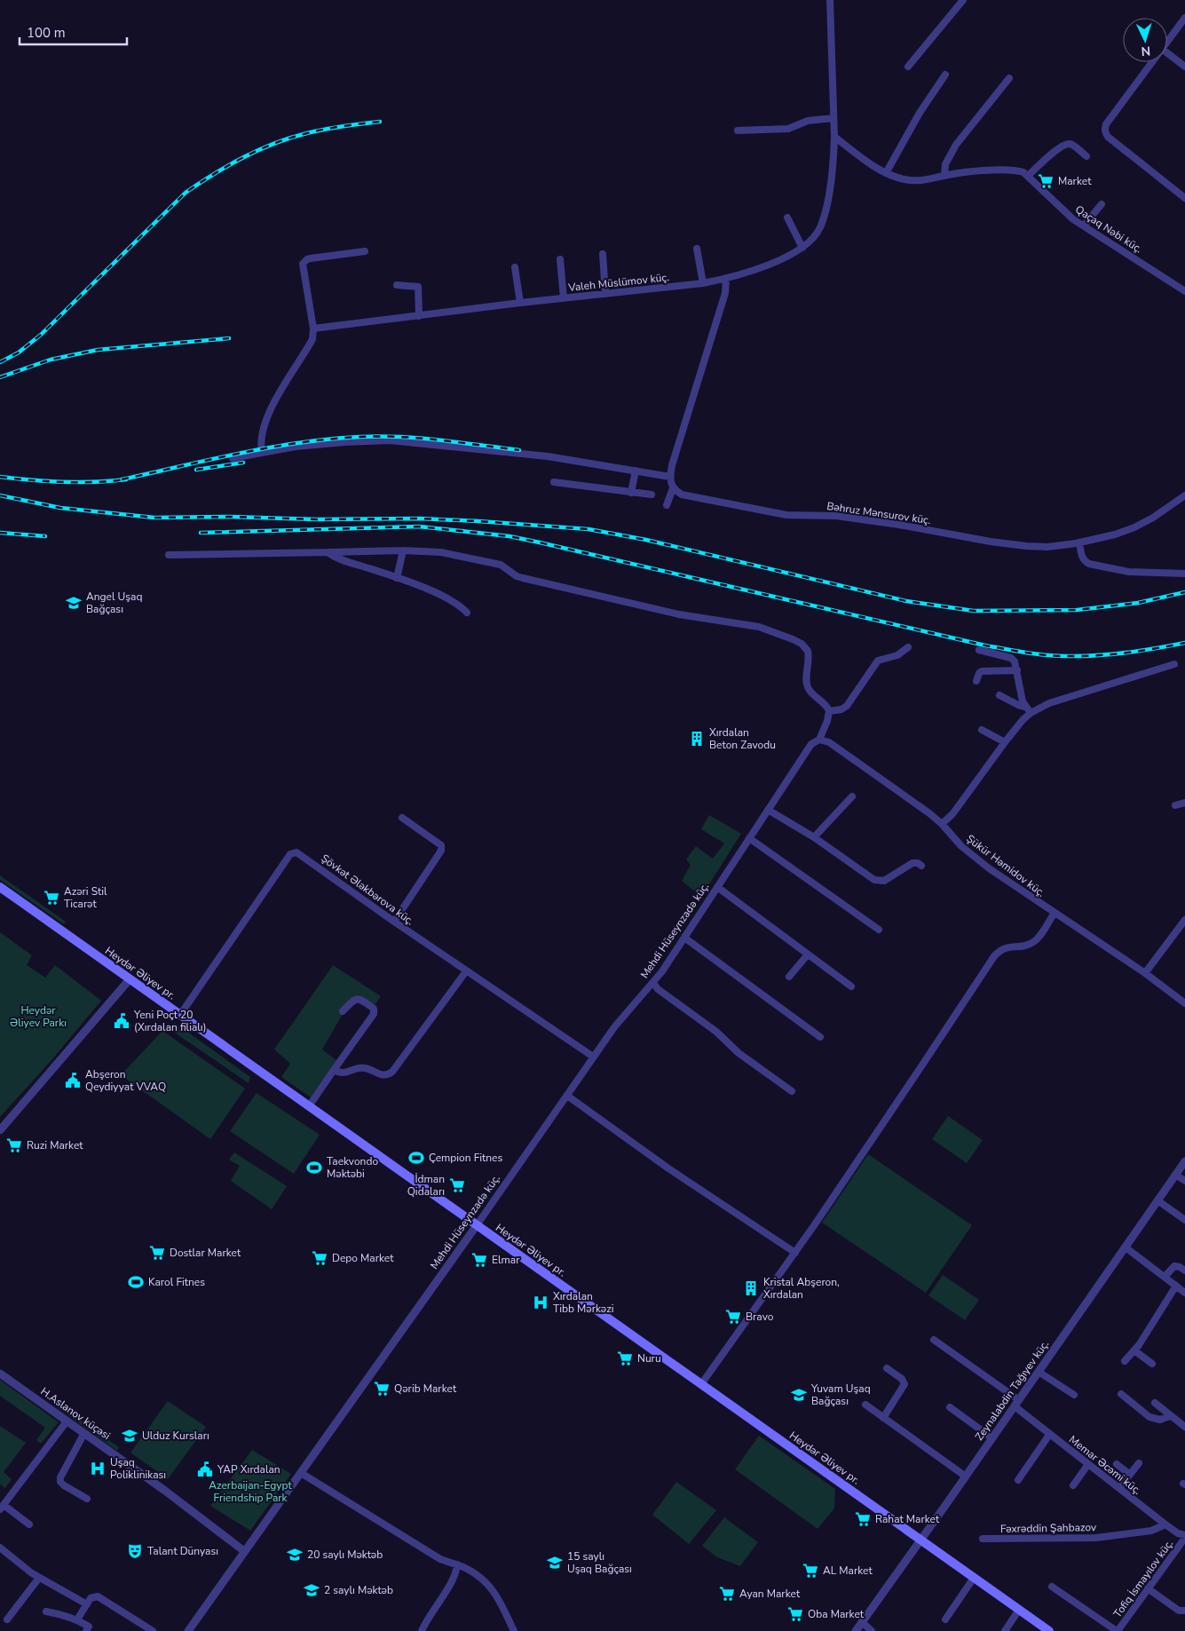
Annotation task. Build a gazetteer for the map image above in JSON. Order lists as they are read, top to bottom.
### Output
{
  "streets": {
    "main road": ["Heydər Əliyev pr."],
    "street": [
      "Qaçaq Nəbi küç.",
      "Valeh Müslümov küç.",
      "Bəhruz Mənsurov küç.",
      "Şükür Həmidov küç.",
      "Şövkət Ələkbərova küç.",
      "Mehdi Hüseynzadə küç.",
      "Zeynalabdin Tağıyev küç.",
      "H.Aslanov küçəsi",
      "Memar Əcəmi küç.",
      "Fəxrəddin Şahbazov",
      "Tofiq İsmayılov küç."
    ]
  },
  "crossings": [
    ["Qaçaq Nəbi küç.", "Valeh Müslümov küç."],
    ["Şükür Həmidov küç.", "Mehdi Hüseynzadə küç."],
    ["Şövkət Ələkbərova küç.", "Mehdi Hüseynzadə küç."],
    ["Şövkət Ələkbərova küç.", "Heydər Əliyev pr."],
    ["Mehdi Hüseynzadə küç.", "Heydər Əliyev pr."],
    ["Mehdi Hüseynzadə küç.", "H.Aslanov küçəsi"],
    ["Heydər Əliyev pr.", "Zeynalabdin Tağıyev küç."],
    ["Zeynalabdin Tağıyev küç.", "Memar Əcəmi küç."],
    ["Memar Əcəmi küç.", "Fəxrəddin Şahbazov"],
    ["Memar Əcəmi küç.", "Tofiq İsmayılov küç."]
  ],
  "parks": ["Heydər Əliyev Parkı", "Azerbaijan-Egypt Friendship Park"],
  "places": {
    "supermarket": [
      "Market",
      "Azəri Stil Ticarət",
      "Ruzi Market",
      "İdman Qidaları",
      "Dostlar Market",
      "Depo Market",
      "Elmar",
      "Bravo",
      "Nuru",
      "Qərib Market",
      "Rahat Market",
      "AL Market",
      "Ayan Market",
      "Oba Market"
    ],
    "school or university": [
      "Angel Uşaq Bağçası",
      "Yuvam Uşaq Bağçası",
      "Ulduz Kursları",
      "20 saylı Məktəb",
      "15 saylı Uşaq Bağçası",
      "2 saylı Məktəb"
    ],
    "building": ["Xırdalan Beton Zavodu", "Kristal Abşeron, Xırdalan"],
    "public building": ["Yeni Poçt 20 (Xırdalan filialı)", "Abşeron Qeydiyyat VVAQ", "YAP Xırdalan"],
    "sports": ["Çempion Fitnes", "Taekvondo Məktəbi", "Karol Fitnes"],
    "hospital": ["Xırdalan Tibb Mərkəzi", "Uşaq Poliklinikası"],
    "theatre": ["Talant Dünyası"]
  },
  "scale_bar": "100 m",
  "north": "bottom"
}
